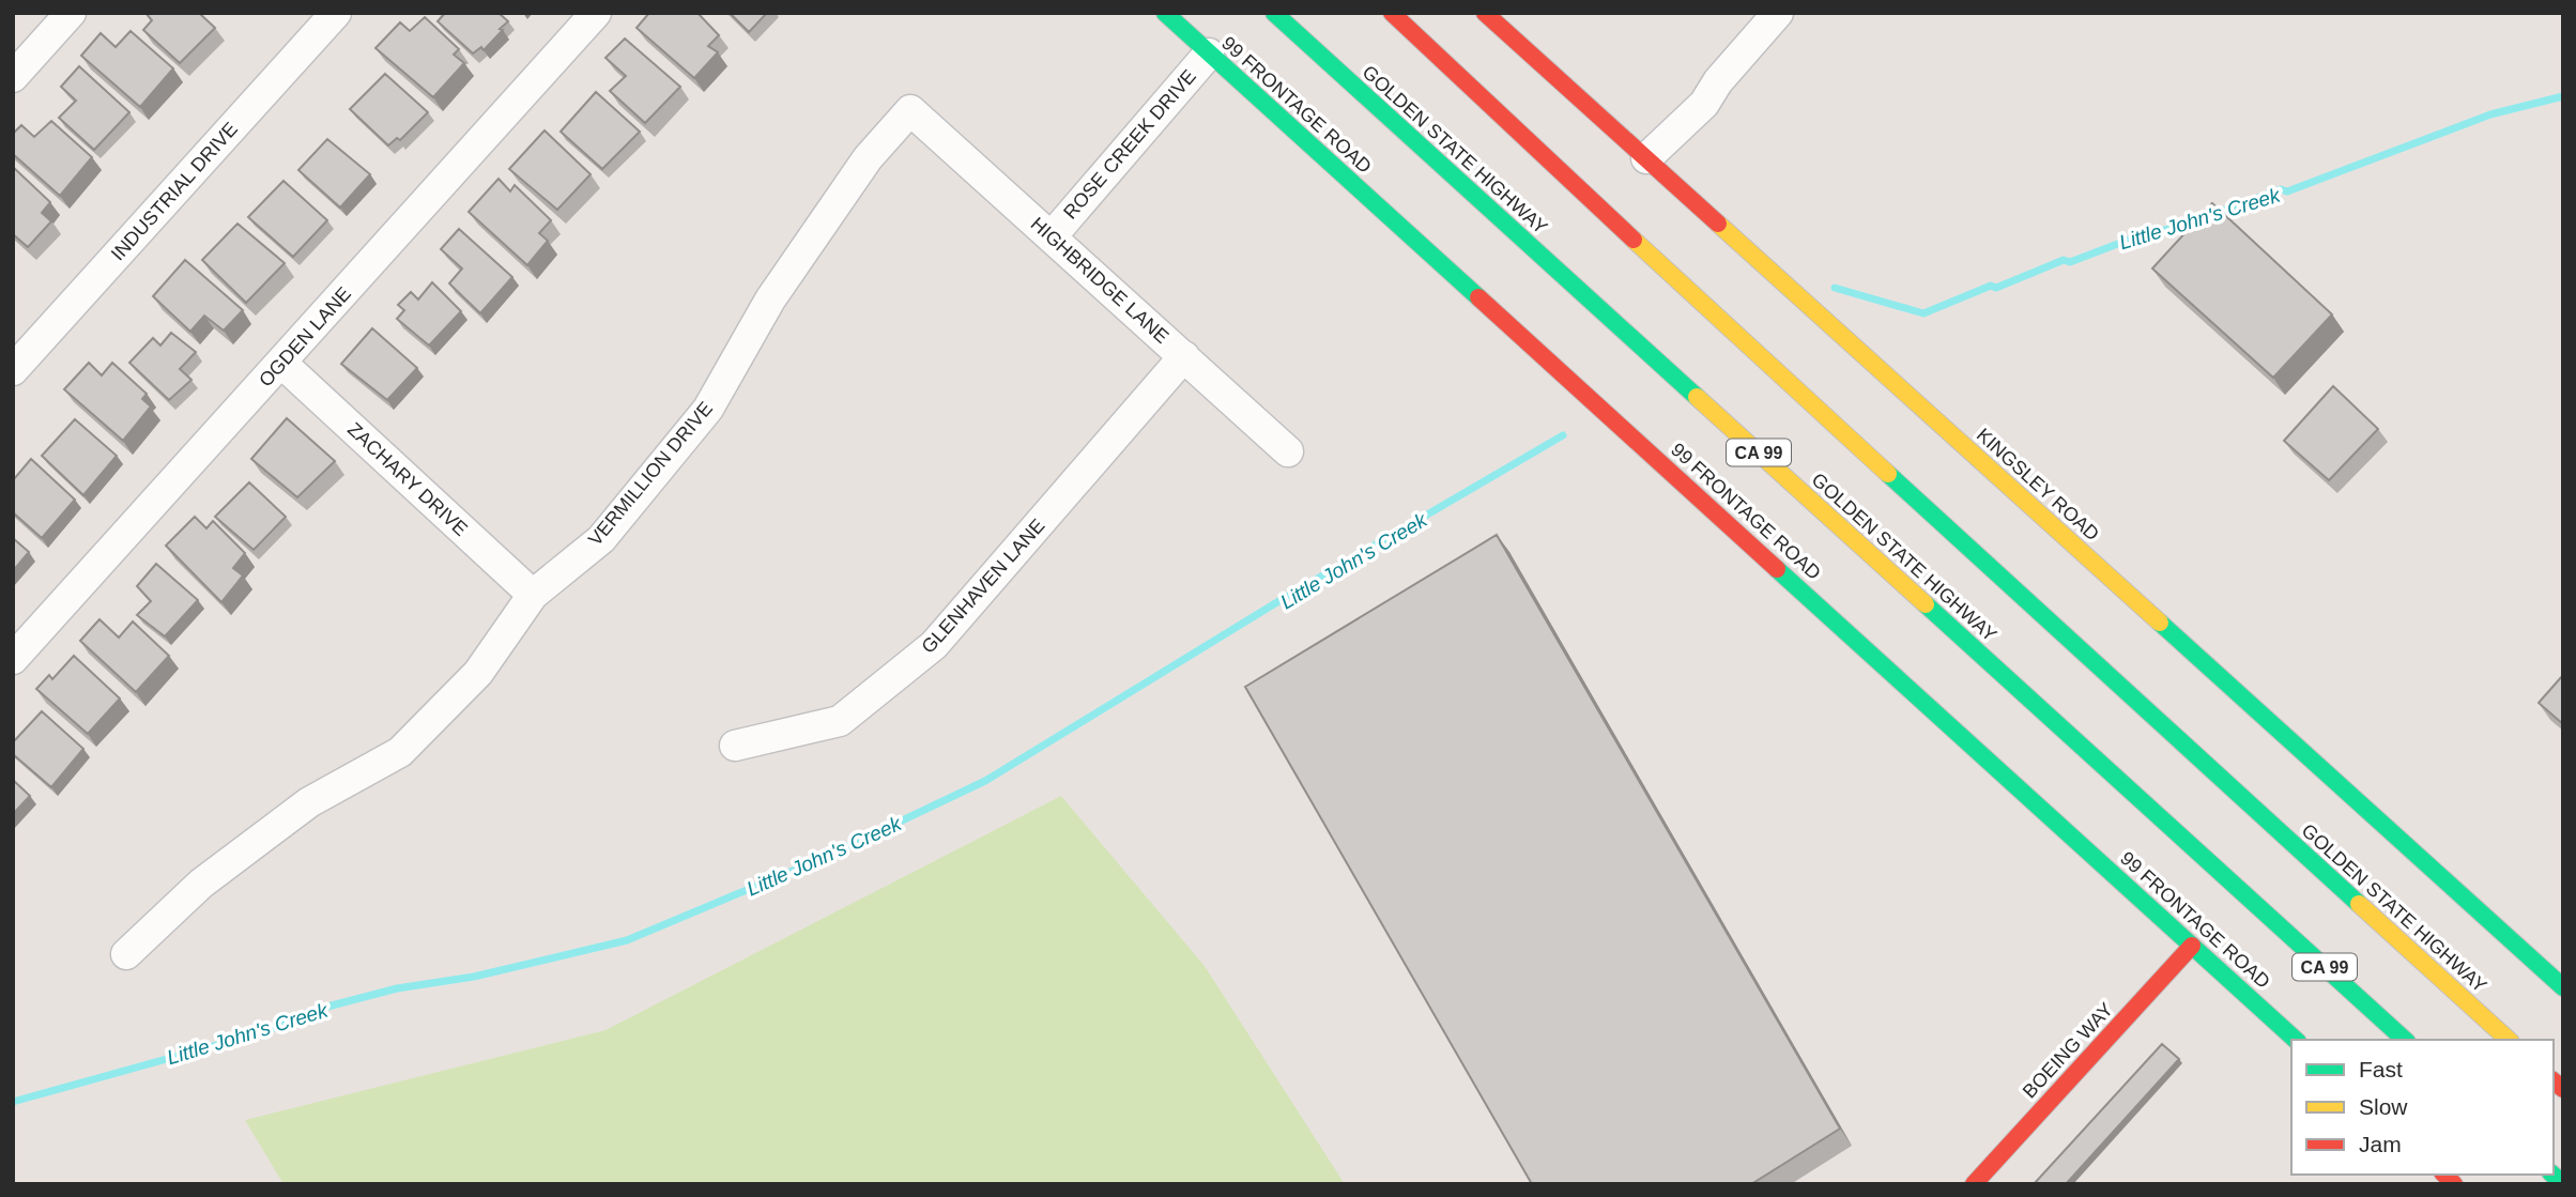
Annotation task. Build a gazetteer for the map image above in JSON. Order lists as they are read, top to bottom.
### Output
{
  "streets": {
    "main road": [
      "99 FRONTAGE ROAD",
      "GOLDEN STATE HIGHWAY",
      "CA 99",
      "KINGSLEY ROAD",
      "BOEING WAY"
    ],
    "street": [
      "ROSE CREEK DRIVE",
      "INDUSTRIAL DRIVE",
      "HIGHBRIDGE LANE",
      "OGDEN LANE",
      "VERMILLION DRIVE",
      "ZACHARY DRIVE",
      "GLENHAVEN LANE"
    ]
  },
  "crossings": [
    ["99 FRONTAGE ROAD", "ROSE CREEK DRIVE"],
    ["99 FRONTAGE ROAD", "BOEING WAY"],
    ["ROSE CREEK DRIVE", "HIGHBRIDGE LANE"],
    ["HIGHBRIDGE LANE", "VERMILLION DRIVE"],
    ["HIGHBRIDGE LANE", "GLENHAVEN LANE"],
    ["OGDEN LANE", "ZACHARY DRIVE"],
    ["VERMILLION DRIVE", "ZACHARY DRIVE"]
  ],
  "water": ["Little John's Creek"],
  "legend": ["Fast", "Slow", "Jam"]
}
